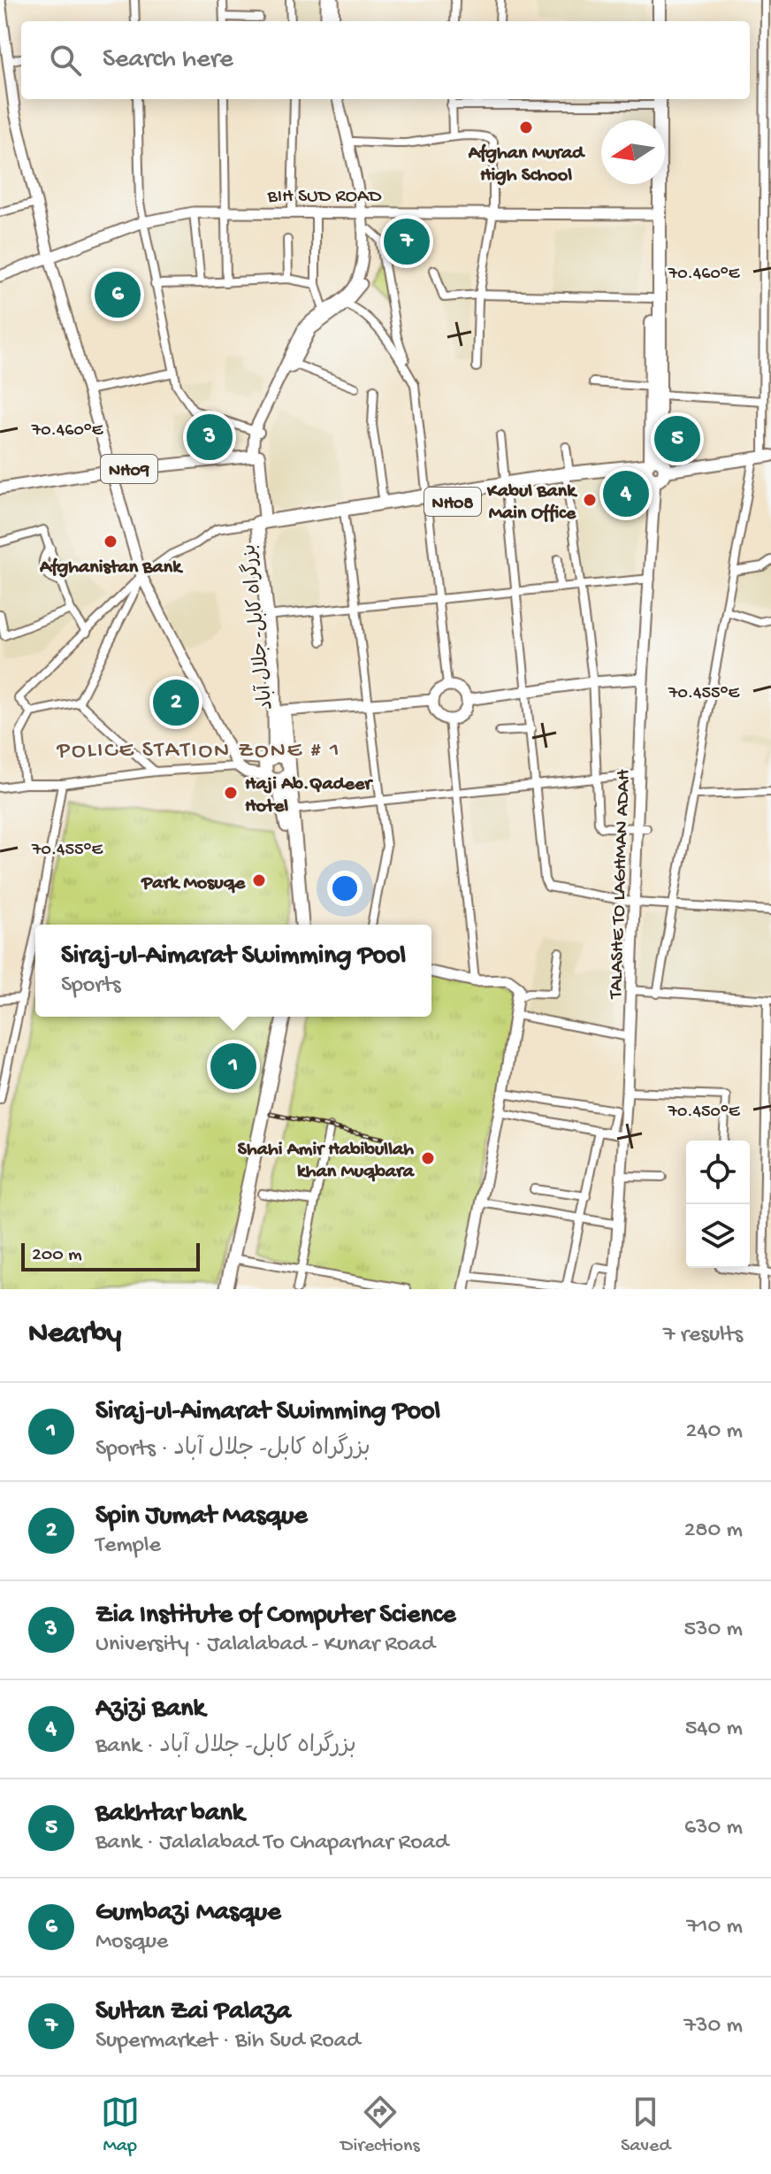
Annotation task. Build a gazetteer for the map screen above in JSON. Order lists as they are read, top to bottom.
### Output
{
  "streets": {
    "highway": ["NH08", "بزرگراه کابل- جلال آباد"],
    "main road": ["BIH SUD ROAD", "NH09", "TALASHE TO LAGHMAN ADAH"]
  },
  "crossings": [
    ["بزرگراه کابل- جلال آباد", "TALASHE TO LAGHMAN ADAH"]
  ],
  "districts": ["POLICE STATION ZONE # 1"],
  "places": [
    "Afghan Murad High School",
    "Kabul Bank Main Office",
    "Afghanistan Bank",
    "Haji Ab.Qadeer Hotel",
    "Park Mosuqe",
    "Shahi Amir Habibullah khan Muqbara"
  ],
  "scale_bar": "200 m",
  "north": "left",
  "page": {
    "search": "Search here",
    "pins": [
      "7",
      "6",
      "3",
      "5",
      "4",
      "2",
      "1"
    ],
    "popup": ["Siraj-ul-Aimarat Swimming Pool", "Sports"],
    "scale": "200 m",
    "heading": ["Nearby", "7 results"],
    "list": [
      {
        "mark": "1",
        "name": "Siraj-ul-Aimarat Swimming Pool",
        "note": "Sports · بزرگراه کابل- جلال آباد",
        "value": "240 m"
      },
      {
        "mark": "2",
        "name": "Spin Jumat Masque",
        "note": "Temple",
        "value": "280 m"
      },
      {
        "mark": "3",
        "name": "Zia Institute of Computer Science",
        "note": "University · Jalalabad - Kunar Road",
        "value": "530 m"
      },
      {
        "mark": "4",
        "name": "Azizi Bank",
        "note": "Bank · بزرگراه کابل- جلال آباد",
        "value": "540 m"
      },
      {
        "mark": "5",
        "name": "Bakhtar bank",
        "note": "Bank · Jalalabad To Chaparhar Road",
        "value": "630 m"
      },
      {
        "mark": "6",
        "name": "Gumbazi Masque",
        "note": "Mosque",
        "value": "710 m"
      },
      {
        "mark": "7",
        "name": "Sultan Zai Palaza",
        "note": "Supermarket · Bih Sud Road",
        "value": "730 m"
      }
    ],
    "nav": ["Map", "Directions", "Saved"]
  },
  "coordinates": ["70.460°E", "70.455°E", "70.450°E"]
}
